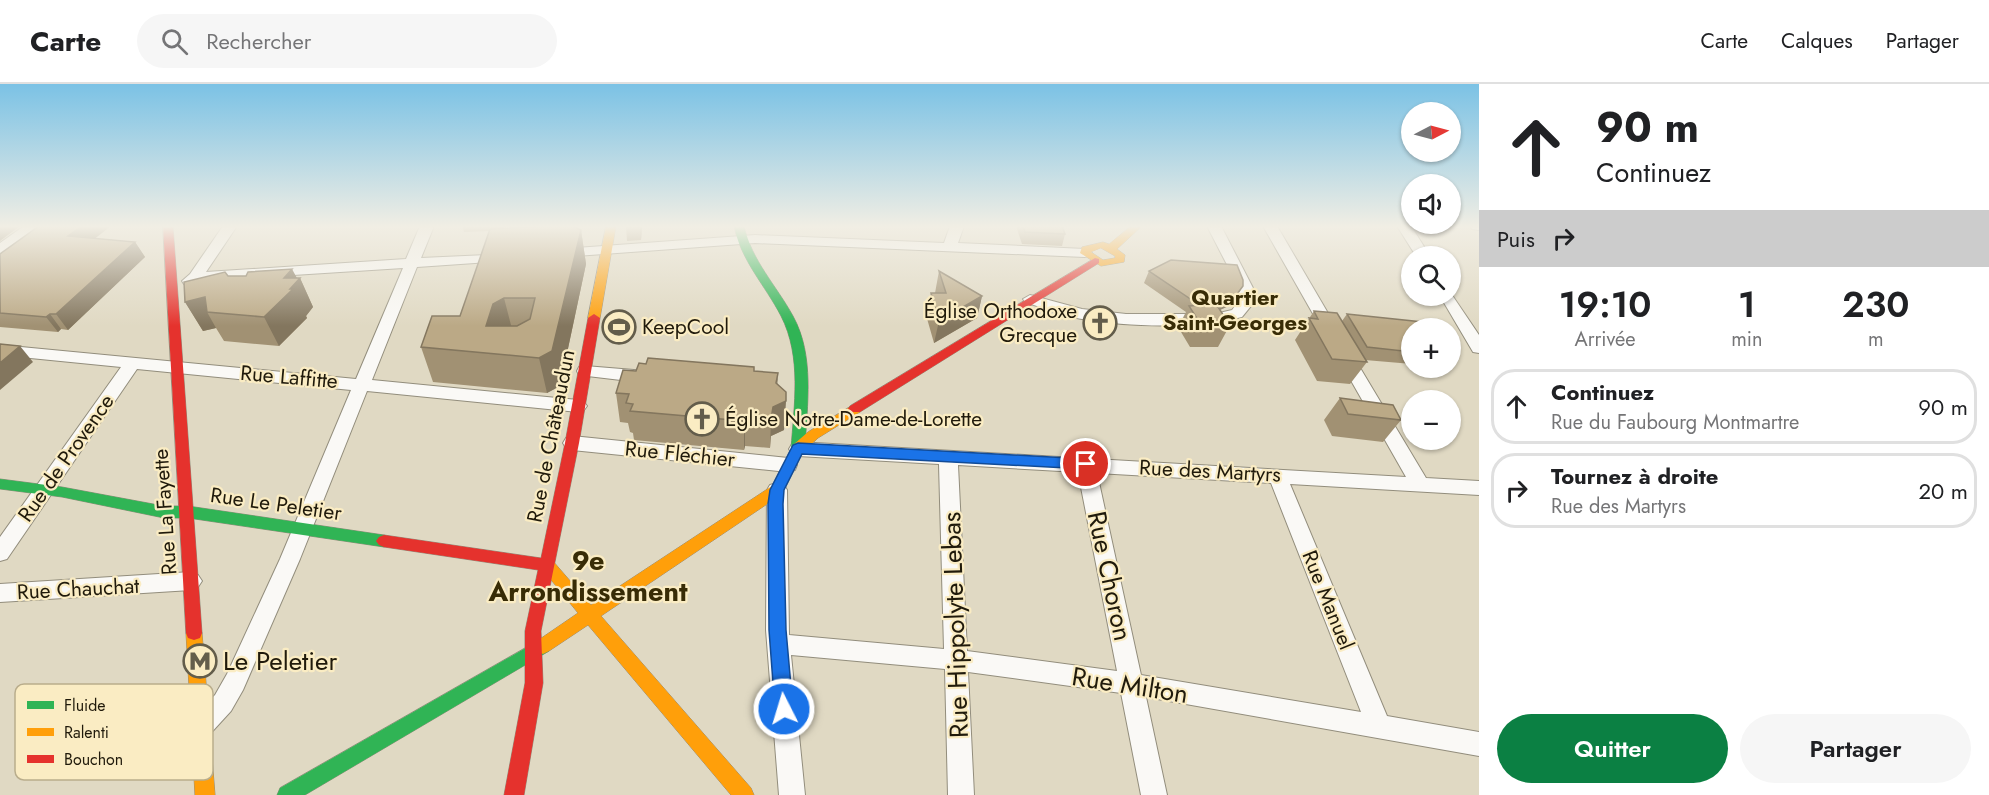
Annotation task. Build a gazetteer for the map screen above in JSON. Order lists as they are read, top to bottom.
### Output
{
  "streets": {
    "street": [
      "Rue Laffitte",
      "Rue de Châteaudun",
      "Rue Fléchier",
      "Rue de Provence",
      "Rue des Martyrs",
      "Rue Le Peletier",
      "Rue La Fayette",
      "Rue Choron",
      "Rue Chauchat",
      "Rue Manuel",
      "Rue Hippolyte Lebas",
      "Rue Milton"
    ]
  },
  "crossings": [
    ["Rue Laffitte", "Rue de Châteaudun"],
    ["Rue Laffitte", "Rue de Provence"],
    ["Rue Laffitte", "Rue La Fayette"],
    ["Rue de Châteaudun", "Rue Fléchier"],
    ["Rue de Châteaudun", "Rue Le Peletier"],
    ["Rue de Provence", "Rue Le Peletier"],
    ["Rue des Martyrs", "Rue Choron"],
    ["Rue des Martyrs", "Rue Manuel"],
    ["Rue des Martyrs", "Rue Hippolyte Lebas"],
    ["Rue Le Peletier", "Rue La Fayette"],
    ["Rue La Fayette", "Rue Chauchat"],
    ["Rue Choron", "Rue Milton"],
    ["Rue Manuel", "Rue Milton"],
    ["Rue Hippolyte Lebas", "Rue Milton"]
  ],
  "districts": ["Quartier Saint-Georges", "9e Arrondissement"],
  "places": {
    "church": ["Église Orthodoxe Grecque", "Église Notre-Dame-de-Lorette"],
    "sports": ["KeepCool"],
    "metro station": ["Le Peletier"]
  },
  "legend": ["Fluide", "Ralenti", "Bouchon"],
  "north": "right",
  "page": {
    "header": "Carte",
    "search": "Rechercher",
    "nav": ["Carte", "Calques", "Partager"],
    "turn": ["90 m", "Continuez"],
    "map_buttons": ["+", "−"],
    "then": "Puis",
    "eta": [
      "19:10",
      "Arrivée",
      "1",
      "min",
      "230",
      "m"
    ],
    "list": [
      {
        "name": "Continuez",
        "note": "Rue du Faubourg Montmartre",
        "value": "90 m"
      },
      {
        "name": "Tournez à droite",
        "note": "Rue des Martyrs",
        "value": "20 m"
      }
    ],
    "buttons": ["Quitter", "Partager"]
  }
}
